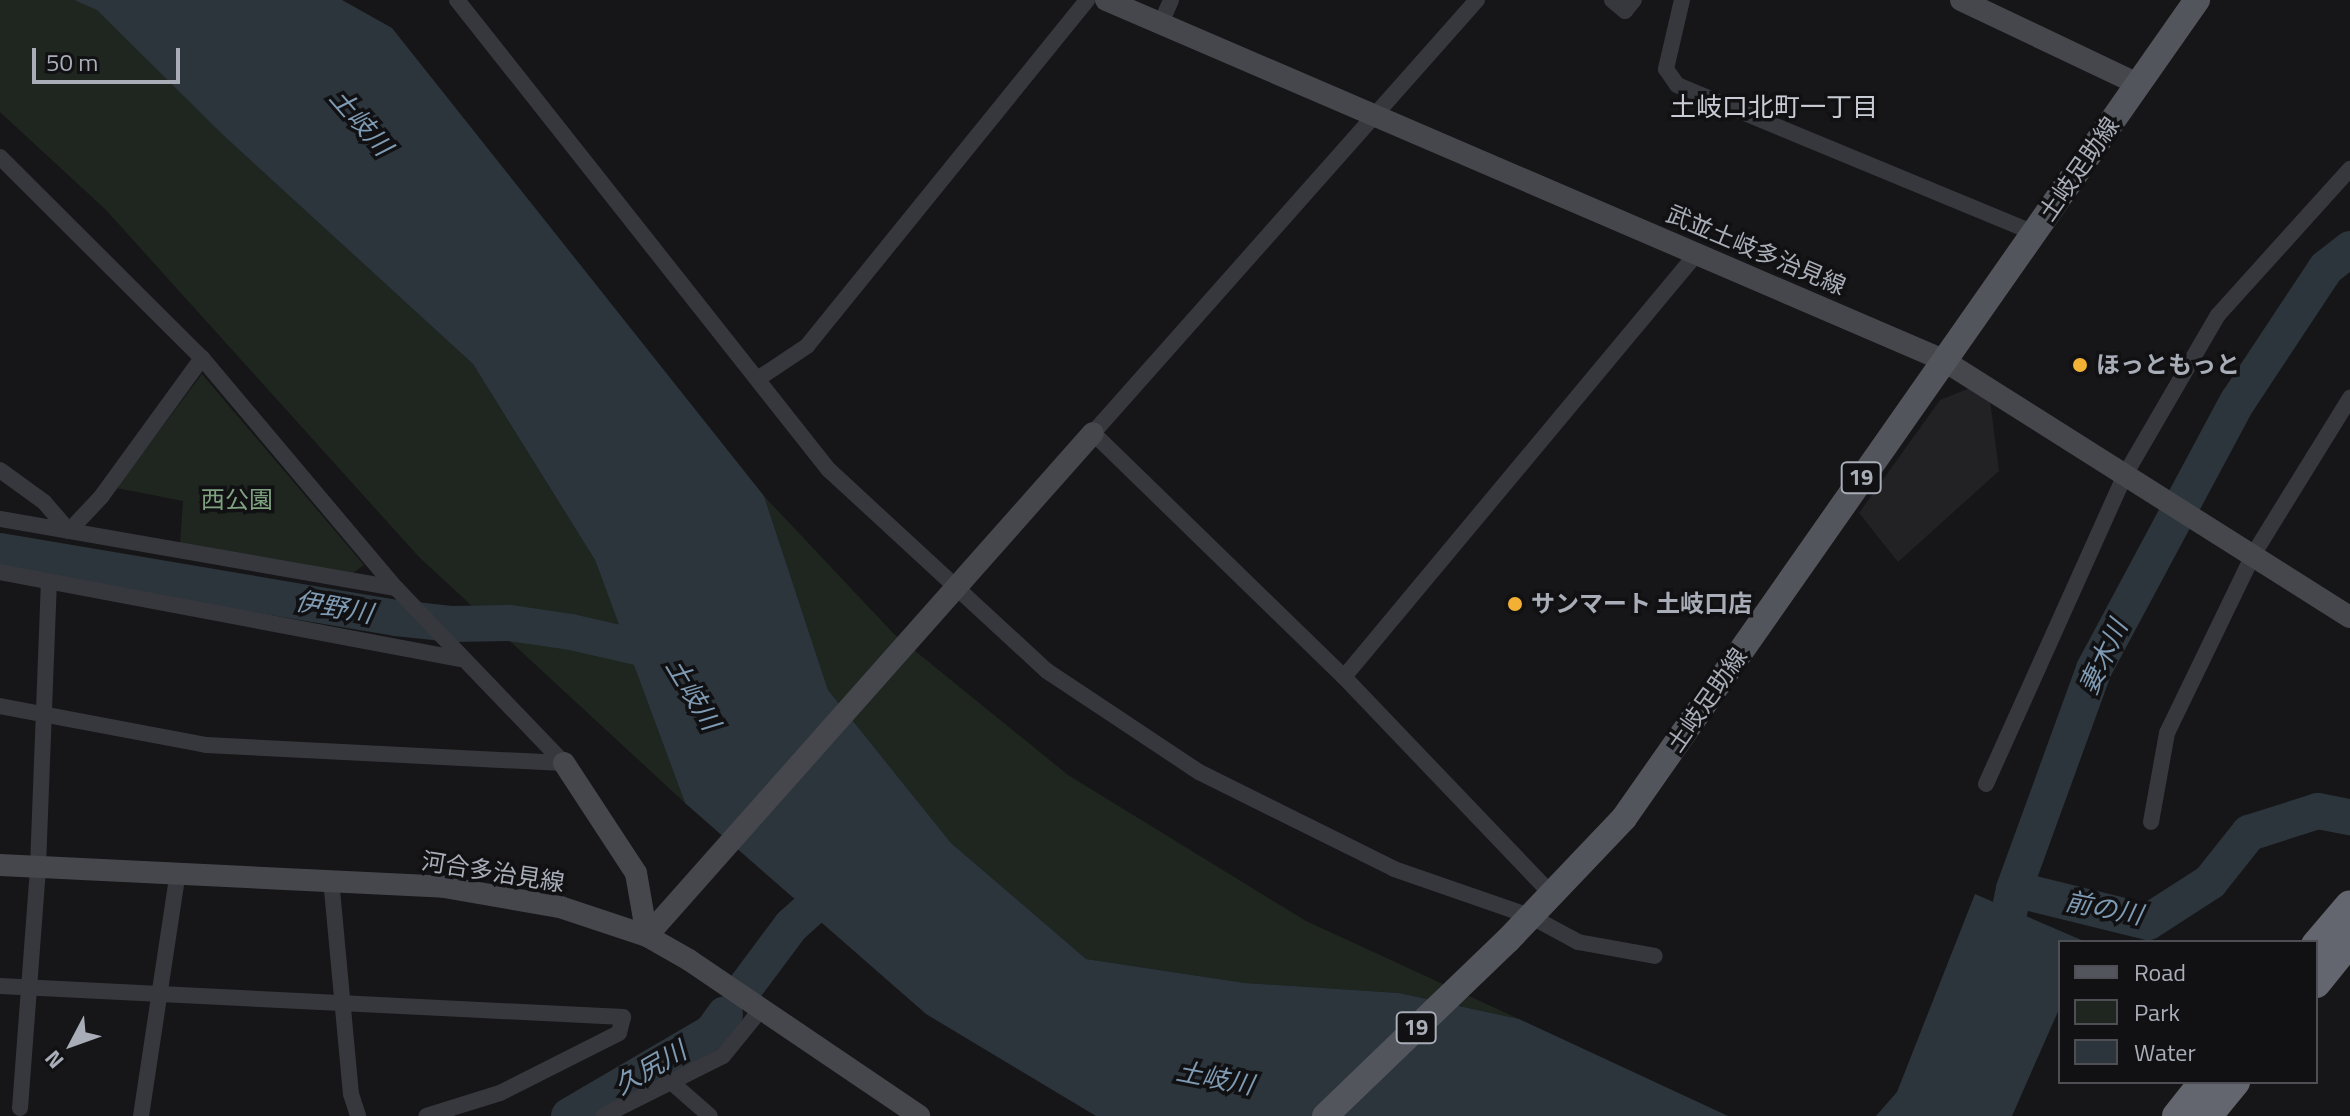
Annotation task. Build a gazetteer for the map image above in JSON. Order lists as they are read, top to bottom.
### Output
{
  "streets": {
    "main road": [
      "土岐足助線",
      "武並土岐多治見線",
      "19",
      "河合多治見線"
    ]
  },
  "crossings": [
    ["土岐足助線", "武並土岐多治見線"]
  ],
  "districts": ["土岐口北町一丁目"],
  "water": [
    "土岐川",
    "伊野川",
    "妻木川",
    "前の川",
    "久尻川"
  ],
  "parks": ["西公園"],
  "places": ["ほっともっと", "サンマート 土岐口店"],
  "legend": ["Road", "Park", "Water"],
  "scale_bar": "50 m",
  "north": "bottom left"
}
